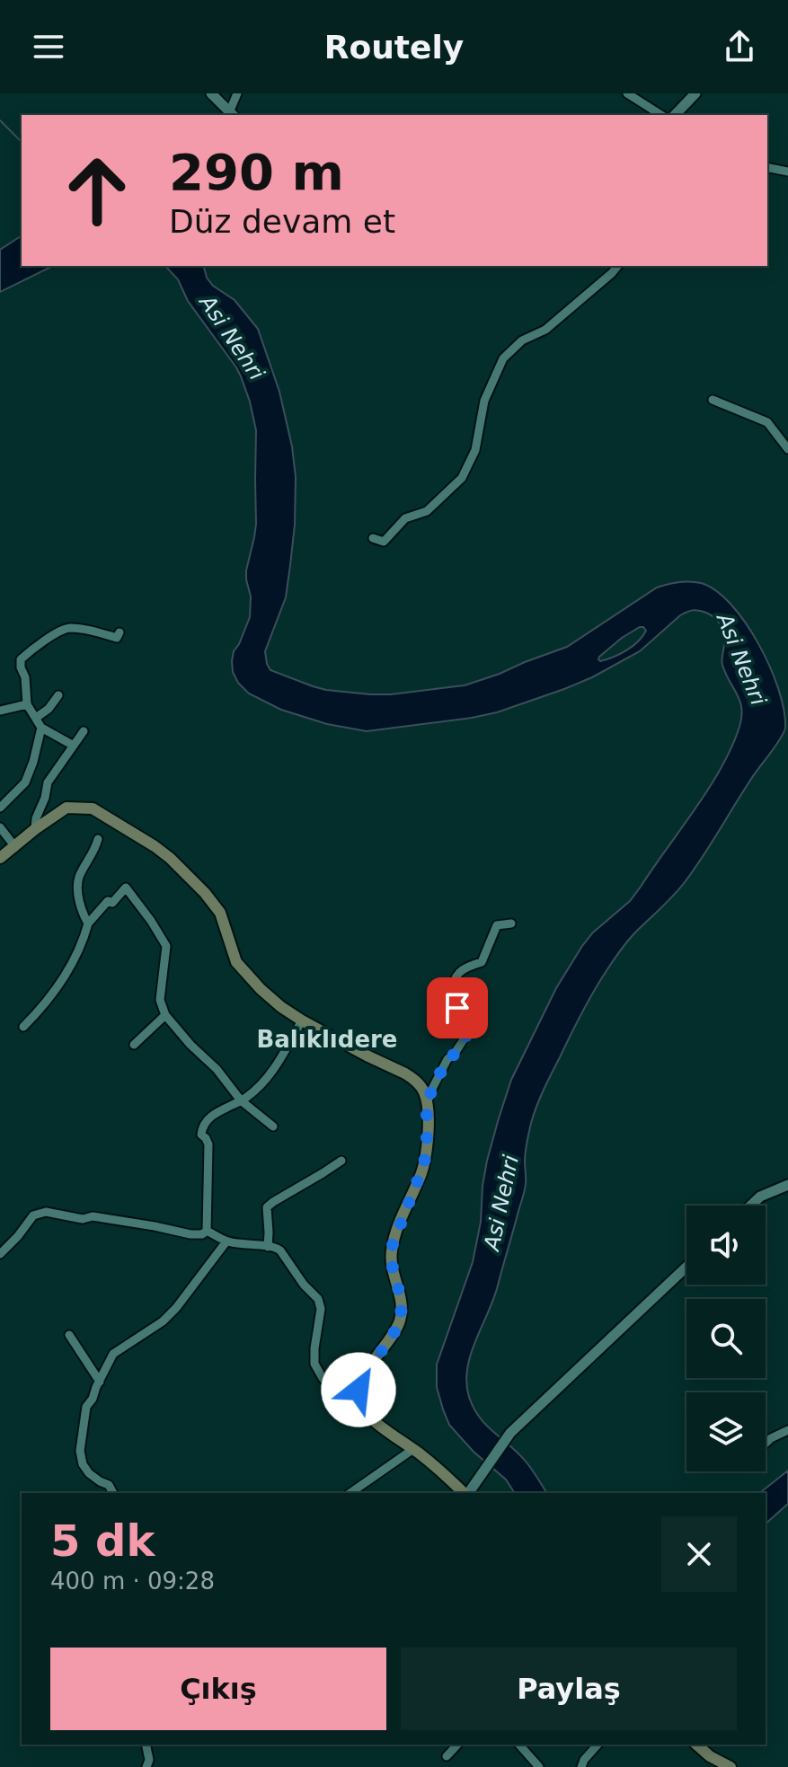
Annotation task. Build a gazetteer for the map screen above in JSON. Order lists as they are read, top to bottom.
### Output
{
  "districts": ["Balıklıdere"],
  "water": ["Asi Nehri"],
  "page": {
    "header": "Routely",
    "turn": ["290 m", "Düz devam et"],
    "heading": ["5 dk", "400 m · 09:28"],
    "buttons": ["Çıkış", "Paylaş"]
  }
}
